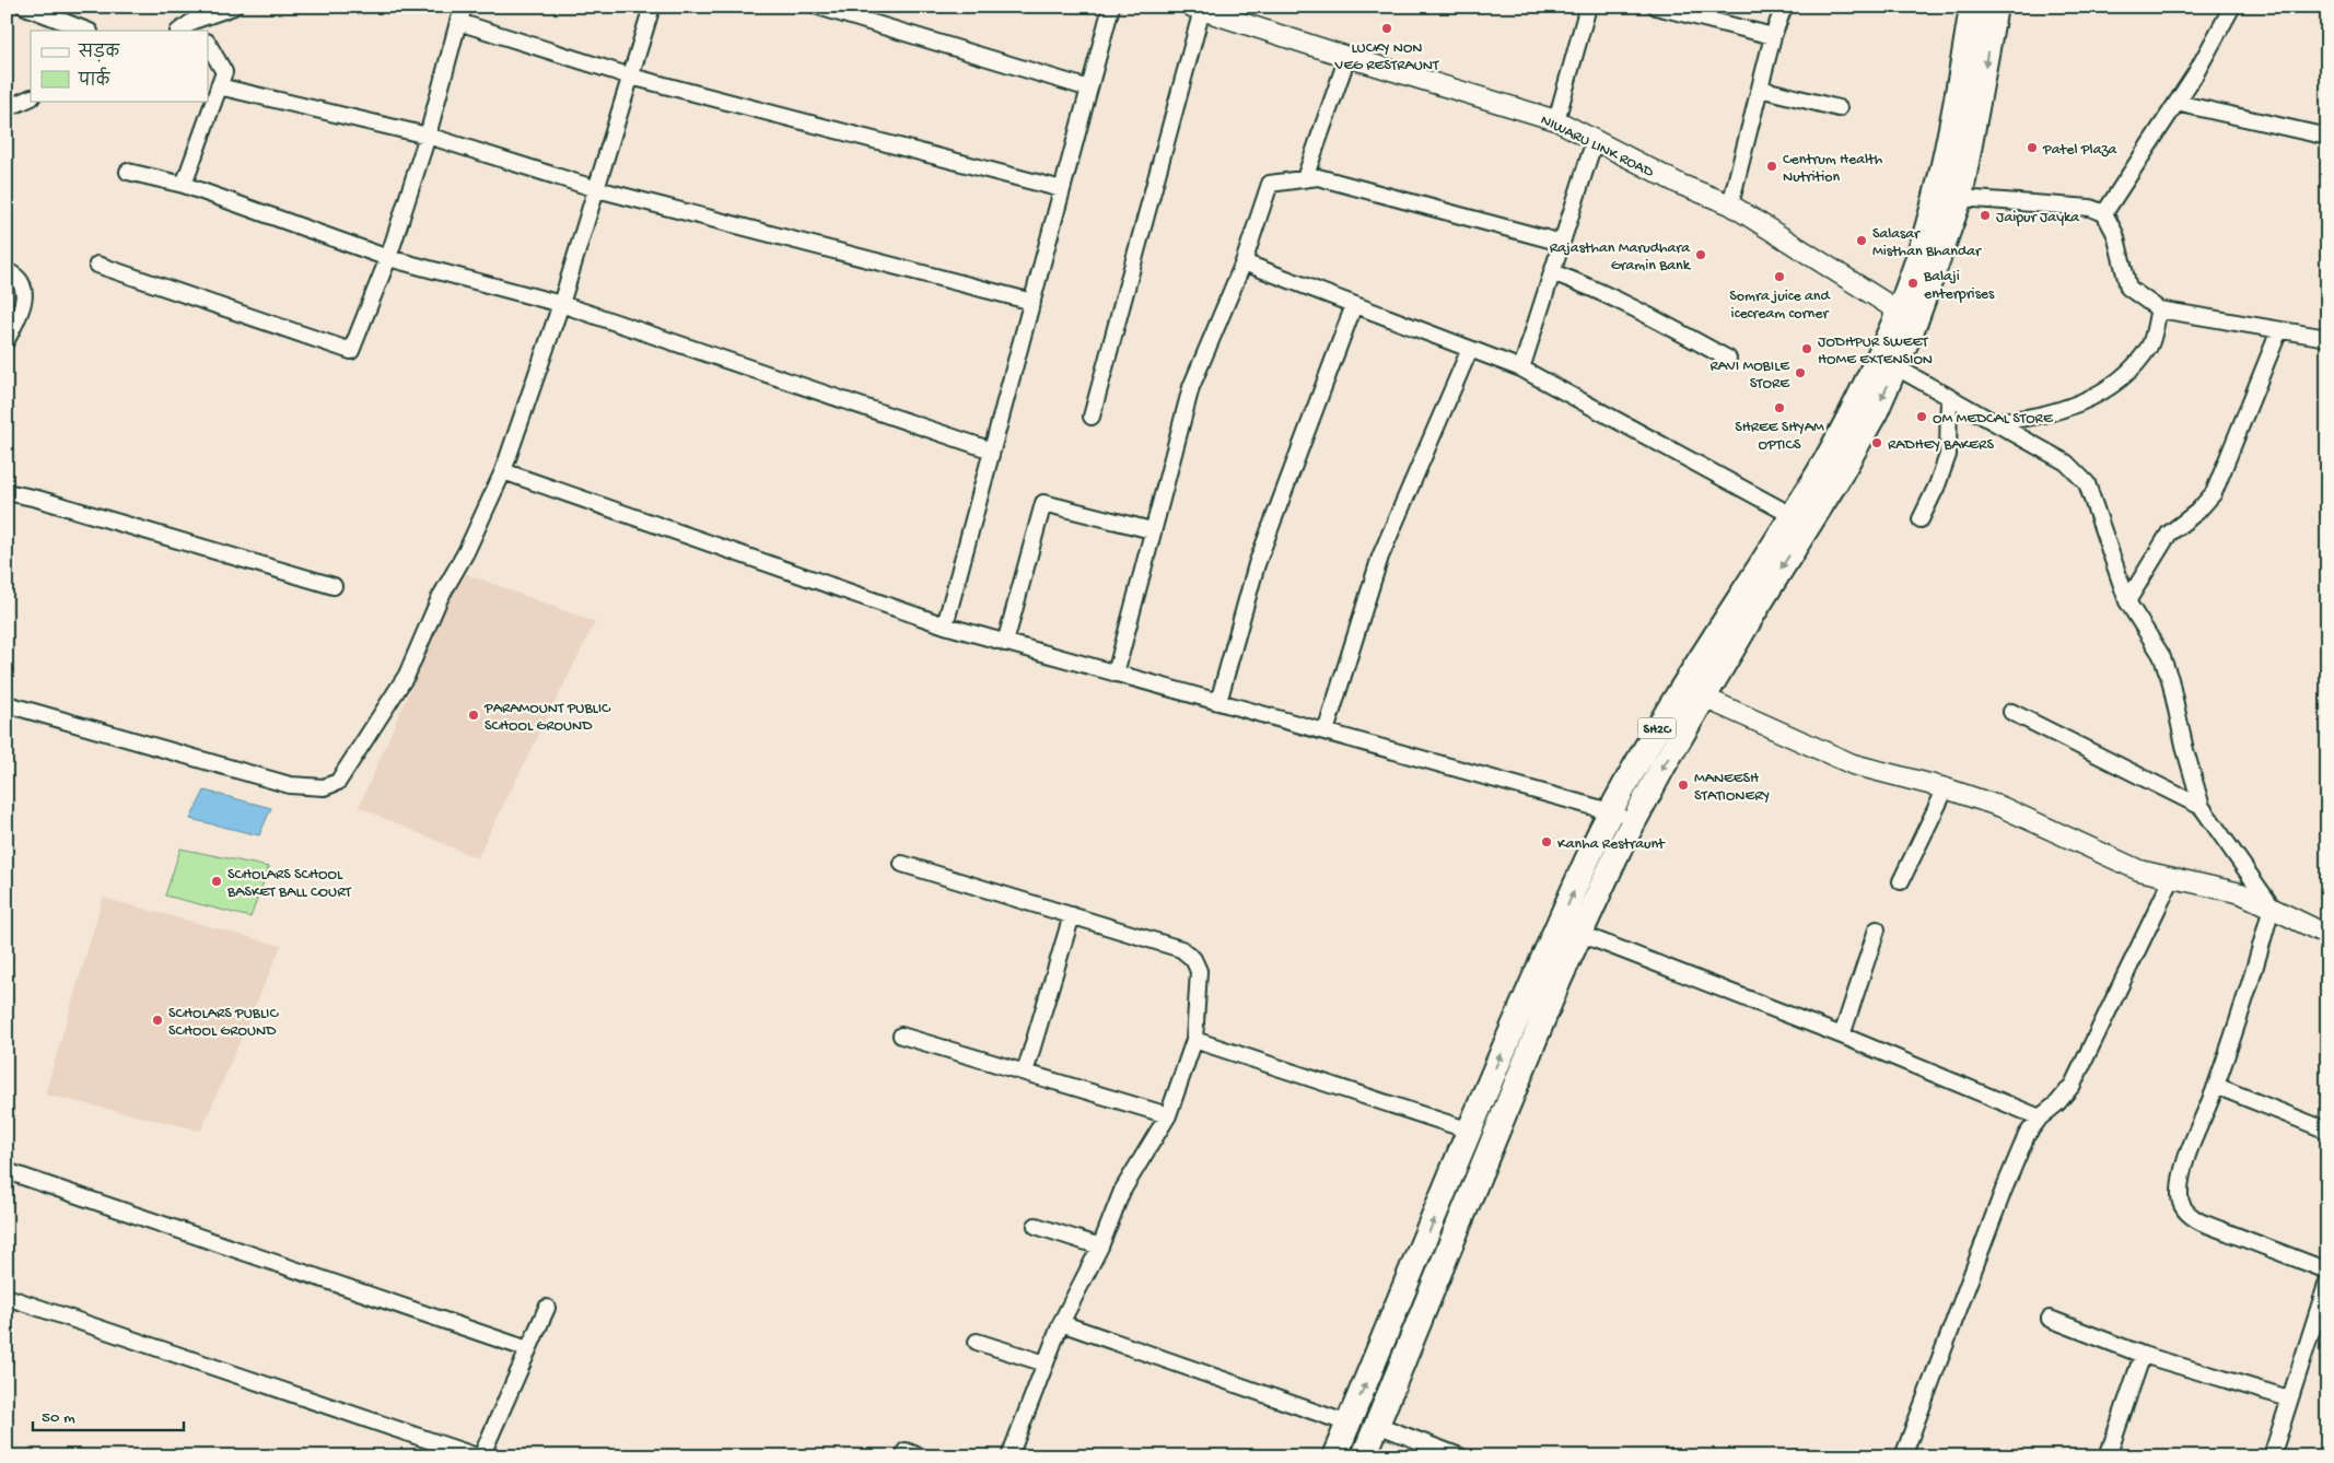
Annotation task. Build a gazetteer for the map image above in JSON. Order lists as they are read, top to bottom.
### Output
{
  "streets": {
    "main road": ["SH2C"],
    "street": ["NIWARU LINK ROAD"]
  },
  "crossings": [
    ["NIWARU LINK ROAD", "SH2C"]
  ],
  "places": [
    "LUCKY NON VEG RESTRAUNT",
    "Patel Plaza",
    "Centrum Health Nutrition",
    "Jaipur Jayka",
    "Salasar Misthan Bhandar",
    "Rajasthan Marudhara Gramin Bank",
    "Somra juice and icecream corner",
    "Balaji enterprises",
    "JODHPUR SWEET HOME EXTENSION",
    "RAVI MOBILE STORE",
    "SHREE SHYAM OPTICS",
    "OM MEDCAL STORE",
    "RADHEY BAKERS",
    "PARAMOUNT PUBLIC SCHOOL GROUND",
    "MANEESH STATIONERY",
    "Kanha Restraunt",
    "SCHOLARS SCHOOL BASKET BALL COURT",
    "SCHOLARS PUBLIC SCHOOL GROUND"
  ],
  "legend": ["सड़क", "पार्क"],
  "scale_bar": "50 m"
}
